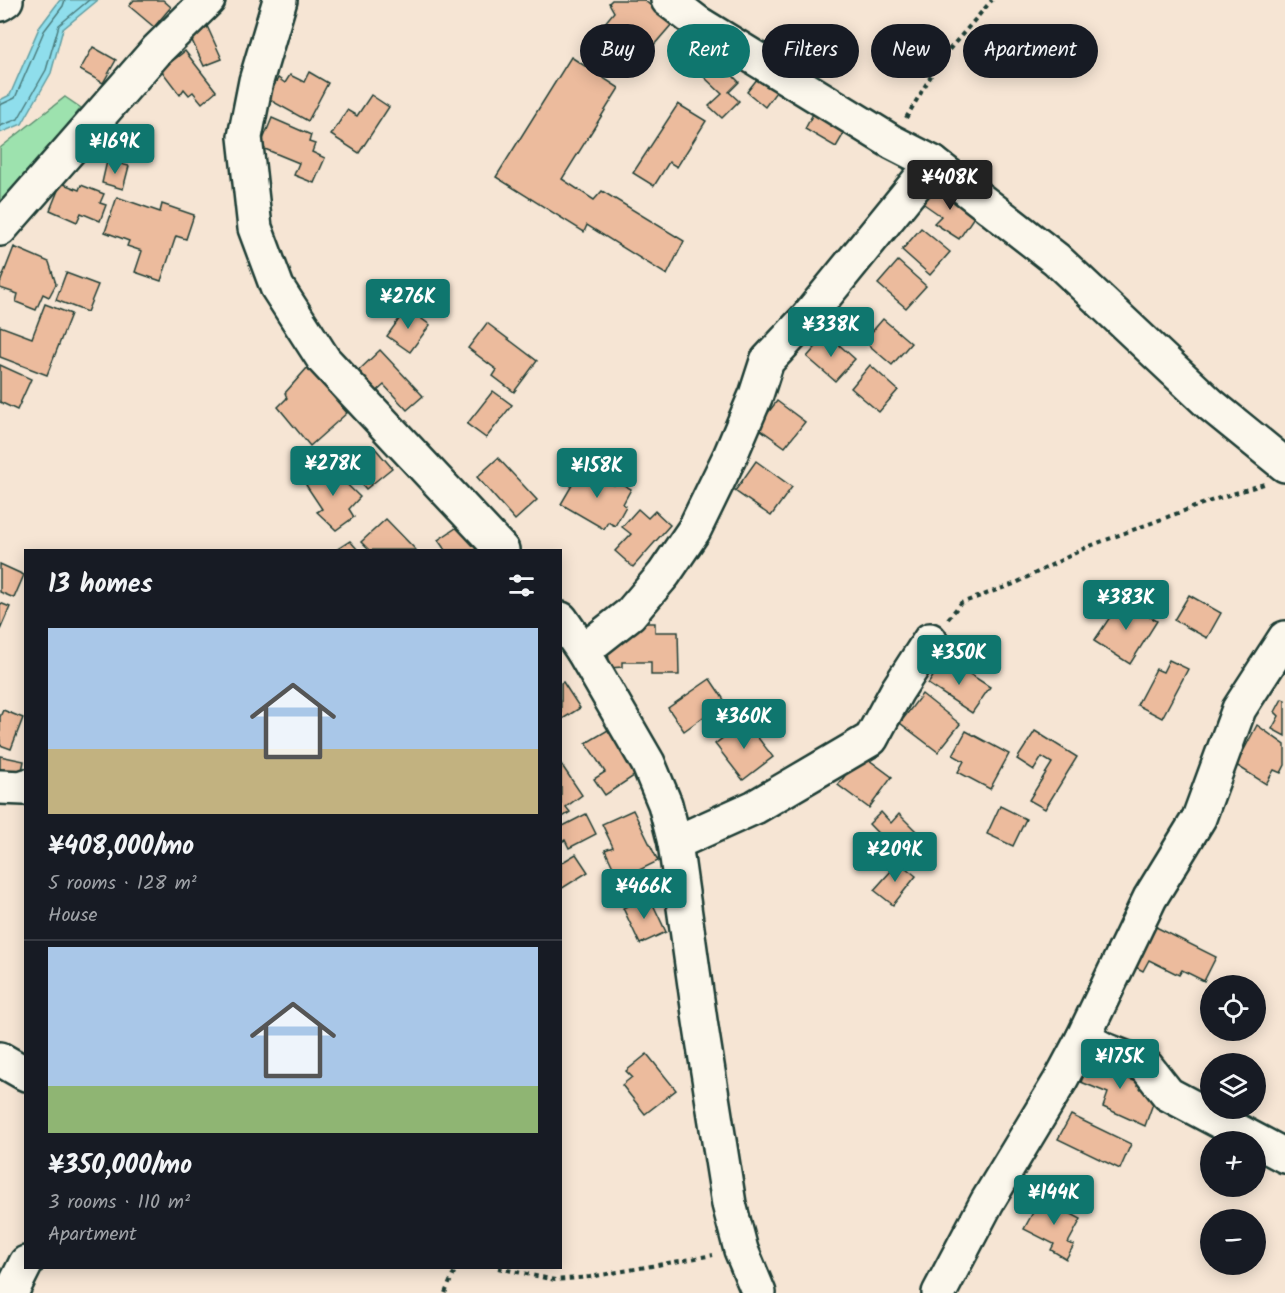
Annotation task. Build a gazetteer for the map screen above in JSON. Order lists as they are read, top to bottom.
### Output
{
  "page": {
    "chip": [
      "Buy",
      "Rent",
      "Filters",
      "New",
      "Apartment"
    ],
    "price": [
      "¥169K",
      "¥408K",
      "¥276K",
      "¥338K",
      "¥278K",
      "¥158K",
      "¥383K",
      "¥350K",
      "¥360K",
      "¥209K",
      "¥466K",
      "¥175K",
      "¥144K"
    ],
    "heading": "13 homes",
    "list": [
      {
        "name": "¥408,000/mo",
        "note": "5 rooms · 128 m² · House"
      },
      {
        "name": "¥350,000/mo",
        "note": "3 rooms · 110 m² · Apartment"
      }
    ],
    "map_buttons": ["+", "−"]
  }
}
